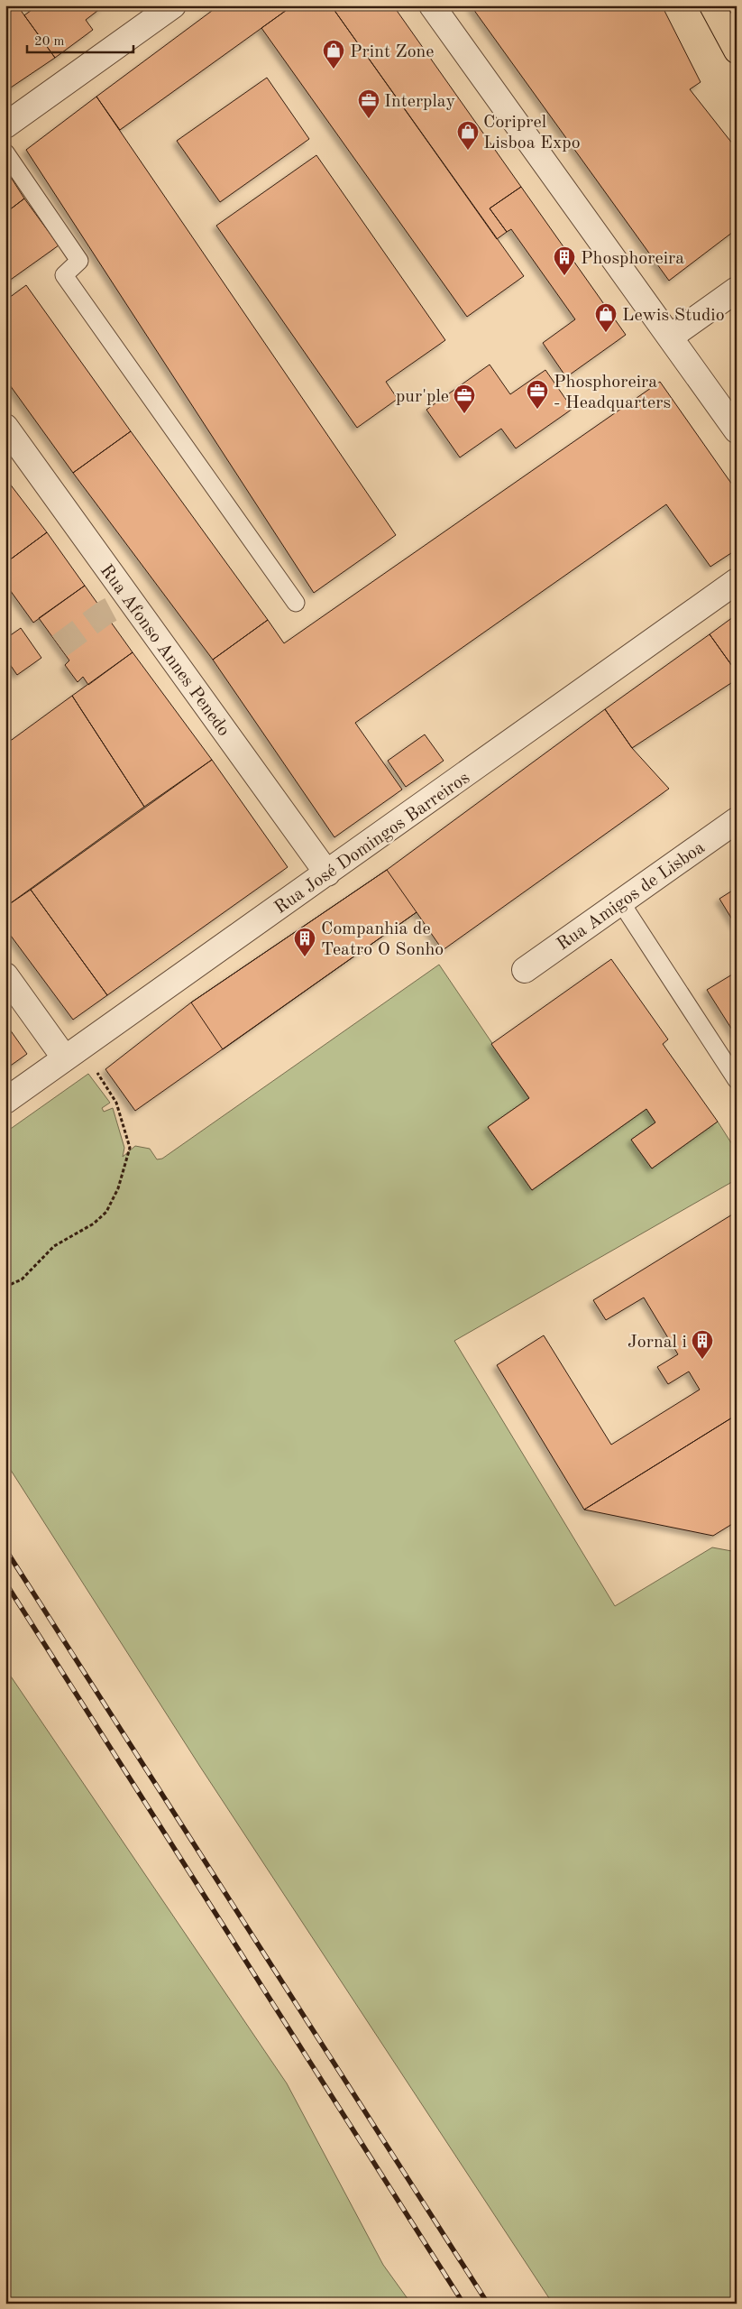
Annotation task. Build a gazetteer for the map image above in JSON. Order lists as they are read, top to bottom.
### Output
{
  "streets": {
    "street": ["Rua Afonso Annes Penedo", "Rua José Domingos Barreiros", "Rua Amigos de Lisboa"]
  },
  "crossings": [
    ["Rua Afonso Annes Penedo", "Rua José Domingos Barreiros"]
  ],
  "places": {
    "shop": ["Print Zone", "Coriprel Lisboa Expo", "Lewis Studio"],
    "office": ["Interplay", "Phosphoreira - Headquarters", "pur'ple"],
    "building": ["Phosphoreira", "Companhia de Teatro O Sonho", "Jornal i"]
  },
  "scale_bar": "20 m"
}
